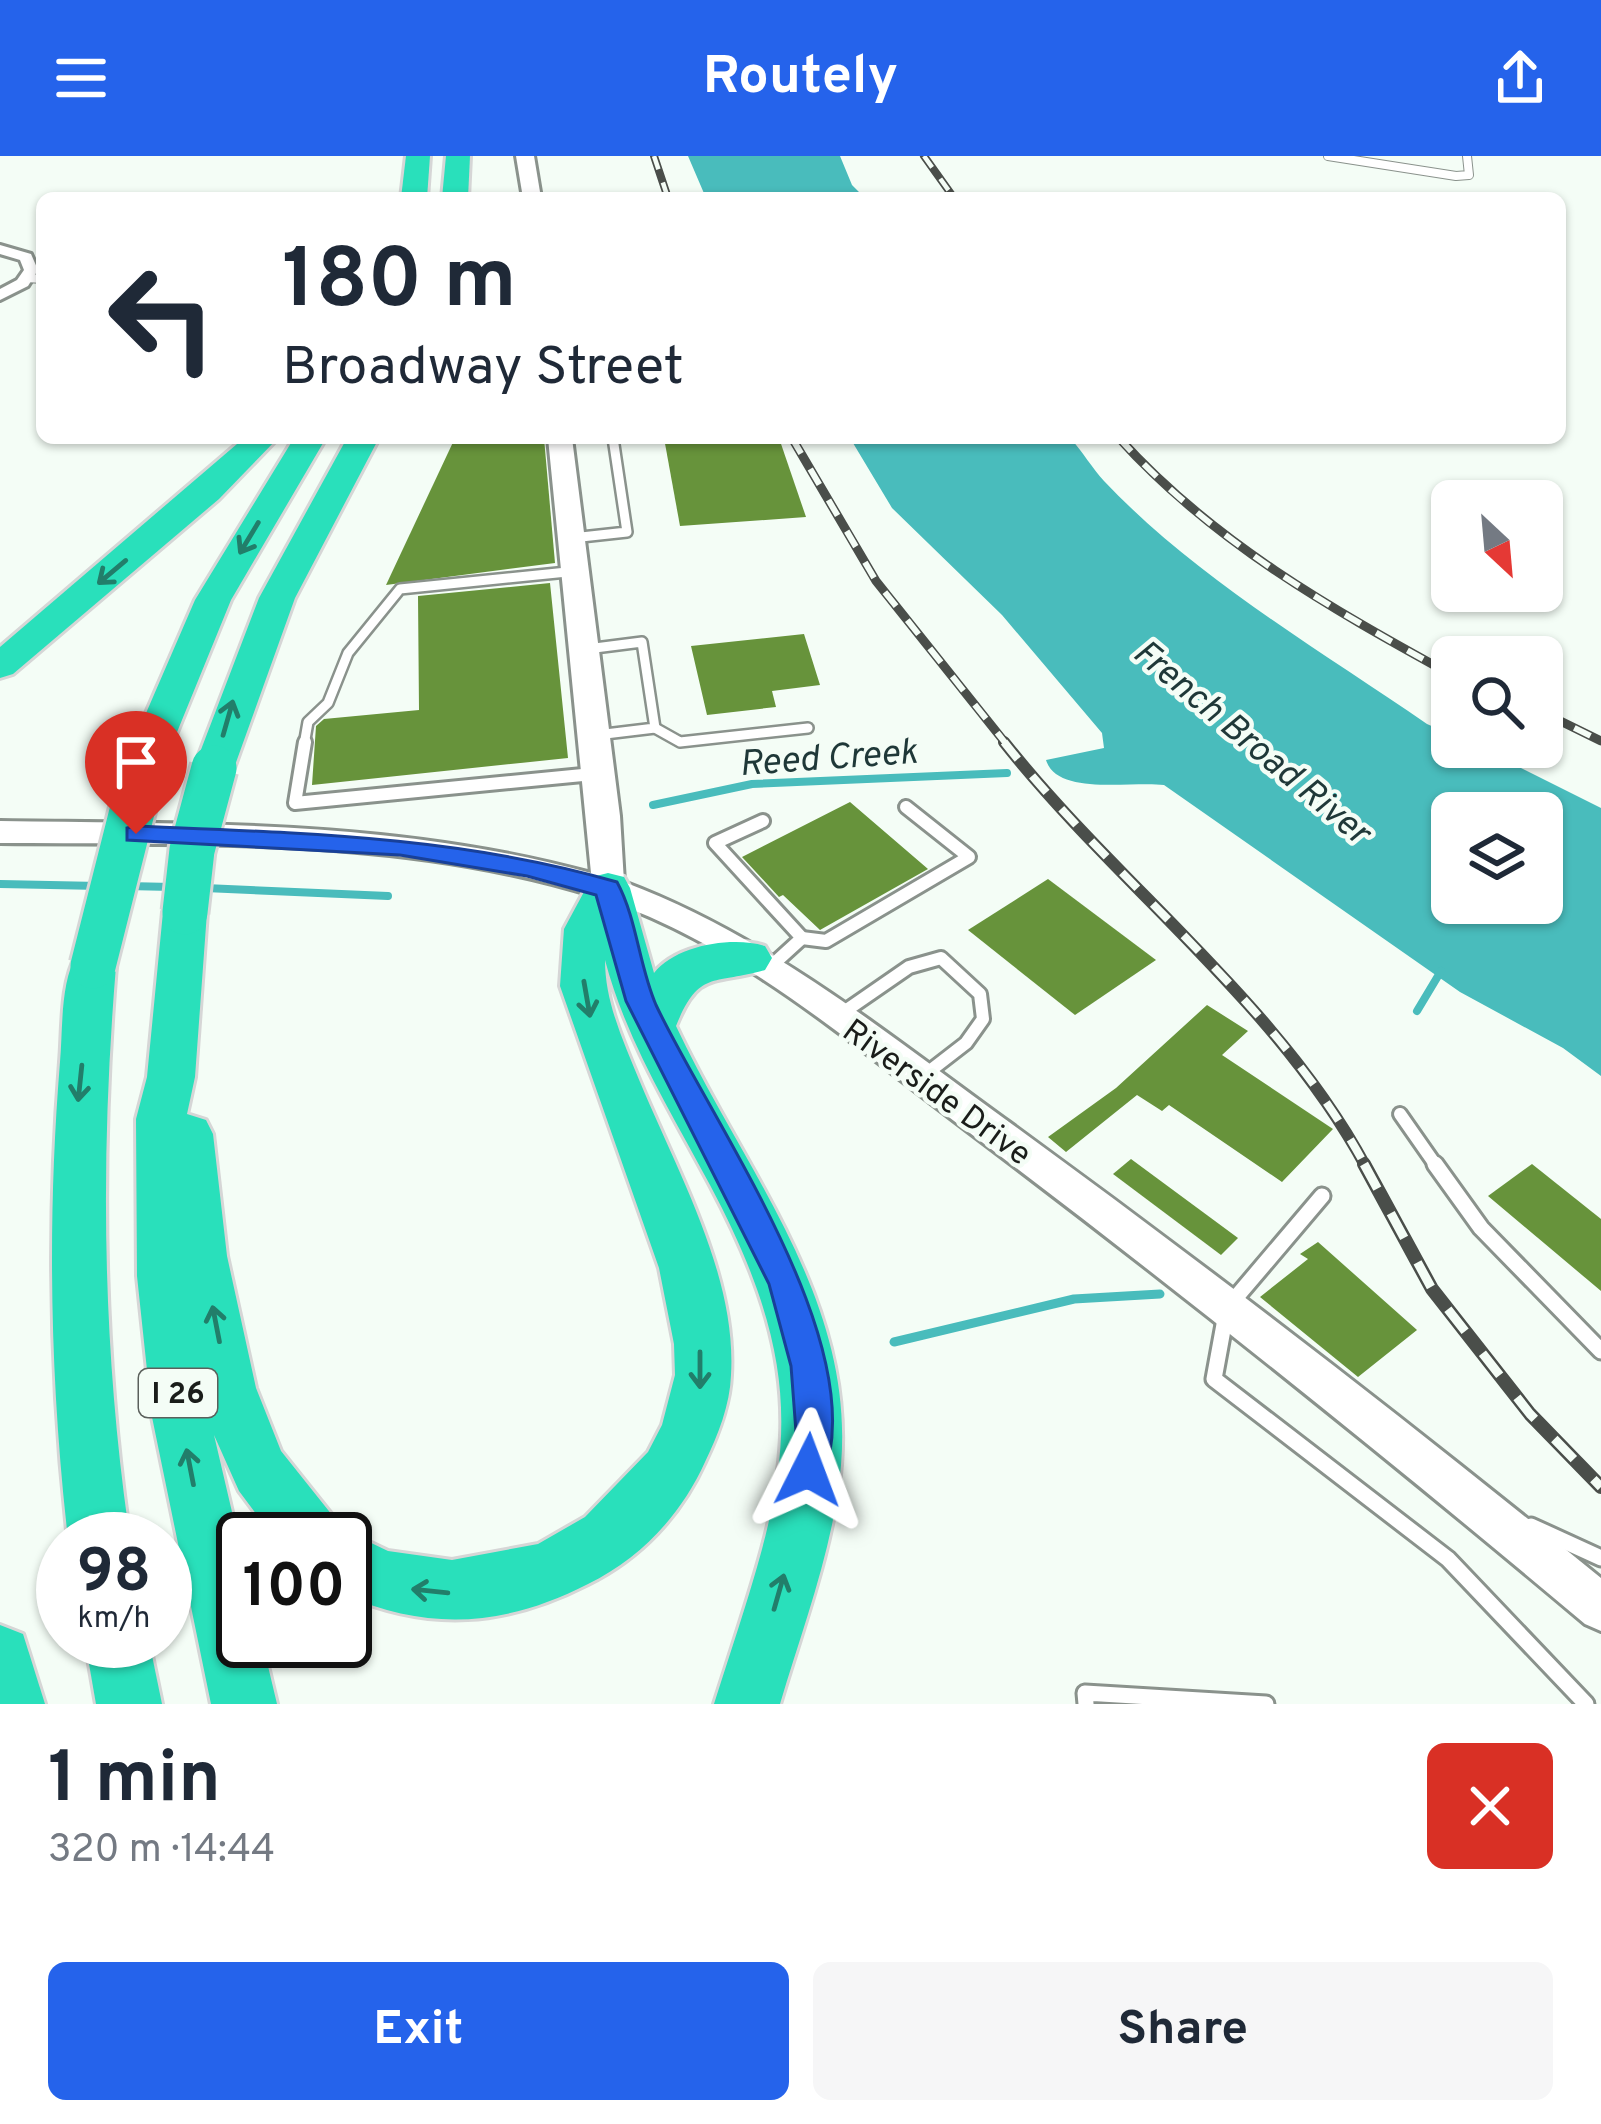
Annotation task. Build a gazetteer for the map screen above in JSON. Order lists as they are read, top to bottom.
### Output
{
  "streets": {
    "highway": ["I 26"],
    "main road": ["Riverside Drive"]
  },
  "water": ["French Broad River", "Reed Creek"],
  "north": "bottom right",
  "page": {
    "header": "Routely",
    "turn": ["180 m", "Broadway Street"],
    "speed": "98 km/h",
    "limit": "100",
    "heading": ["1 min", "320 m · 14:44"],
    "buttons": ["Exit", "Share"]
  }
}
